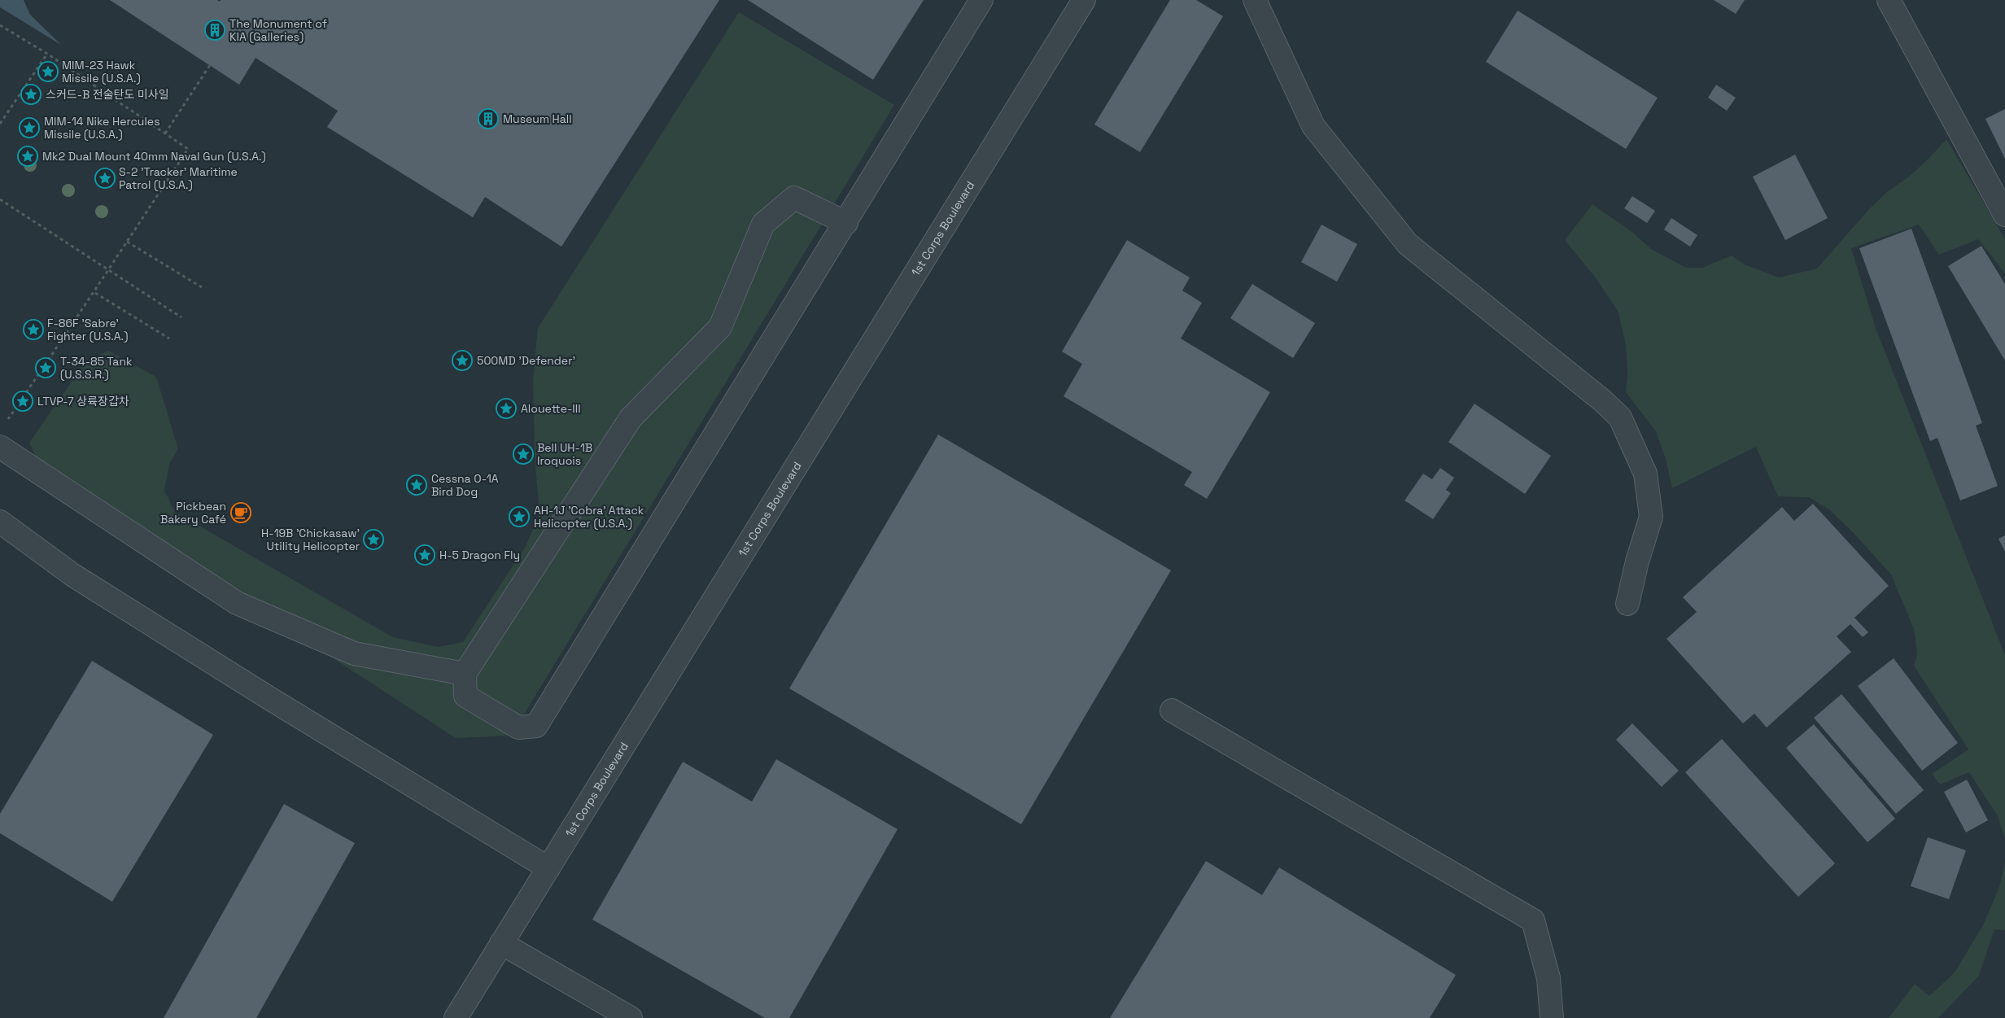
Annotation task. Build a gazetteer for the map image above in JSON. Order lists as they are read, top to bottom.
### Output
{
  "streets": {
    "lane": ["1st Corps Boulevard"]
  },
  "places": {
    "building": ["The Monument of KIA (Galleries)", "Museum Hall"],
    "place": [
      "MIM-23 Hawk Missile (U.S.A.)",
      "스커드-B 전술탄도 미사일",
      "MIM-14 Nike Hercules Missile (U.S.A.)",
      "Mk2 Dual Mount 40mm Naval Gun (U.S.A.)",
      "S-2 'Tracker' Maritime Patrol (U.S.A.)",
      "F-86F 'Sabre' Fighter (U.S.A.)",
      "500MD 'Defender'",
      "T-34-85 Tank (U.S.S.R.)",
      "LTVP-7 상륙장갑차",
      "Alouette-III",
      "Bell UH-1B Iroquois",
      "Cessna O-1A Bird Dog",
      "AH-1J 'Cobra' Attack Helicopter (U.S.A.)",
      "H-19B 'Chickasaw' Utility Helicopter",
      "H-5 Dragon Fly"
    ],
    "cafe": ["Pickbean Bakery Café"]
  }
}
